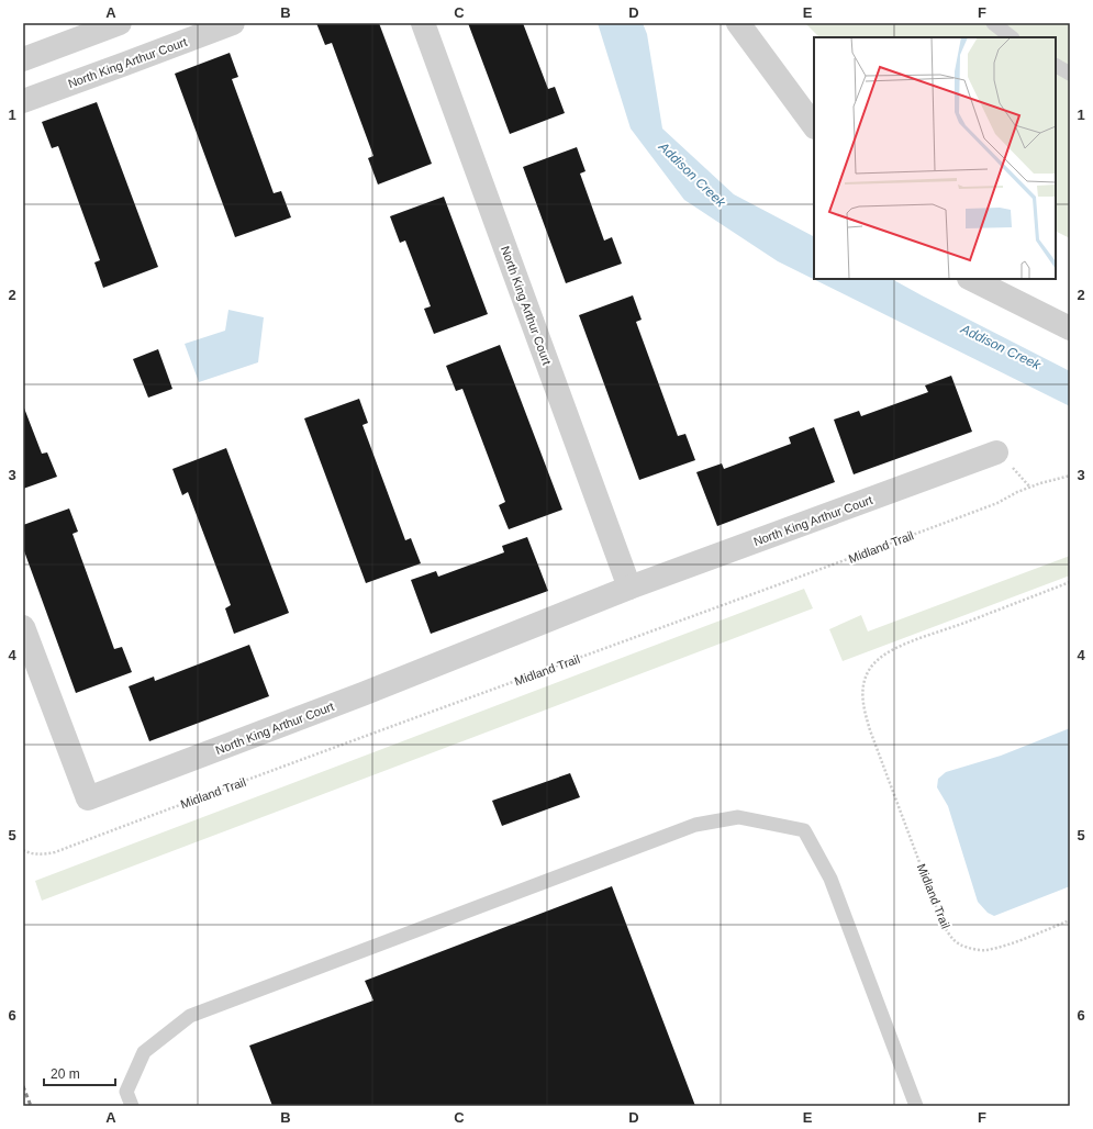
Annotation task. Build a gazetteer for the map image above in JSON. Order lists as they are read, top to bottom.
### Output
{
  "streets": {
    "street": ["North King Arthur Court"],
    "path": ["Midland Trail"]
  },
  "water": ["Addison Creek"],
  "scale_bar": "20 m",
  "grid": {
    "columns": [
      "A",
      "B",
      "C",
      "D",
      "E",
      "F"
    ],
    "rows": [
      "1",
      "2",
      "3",
      "4",
      "5",
      "6"
    ]
  }
}
